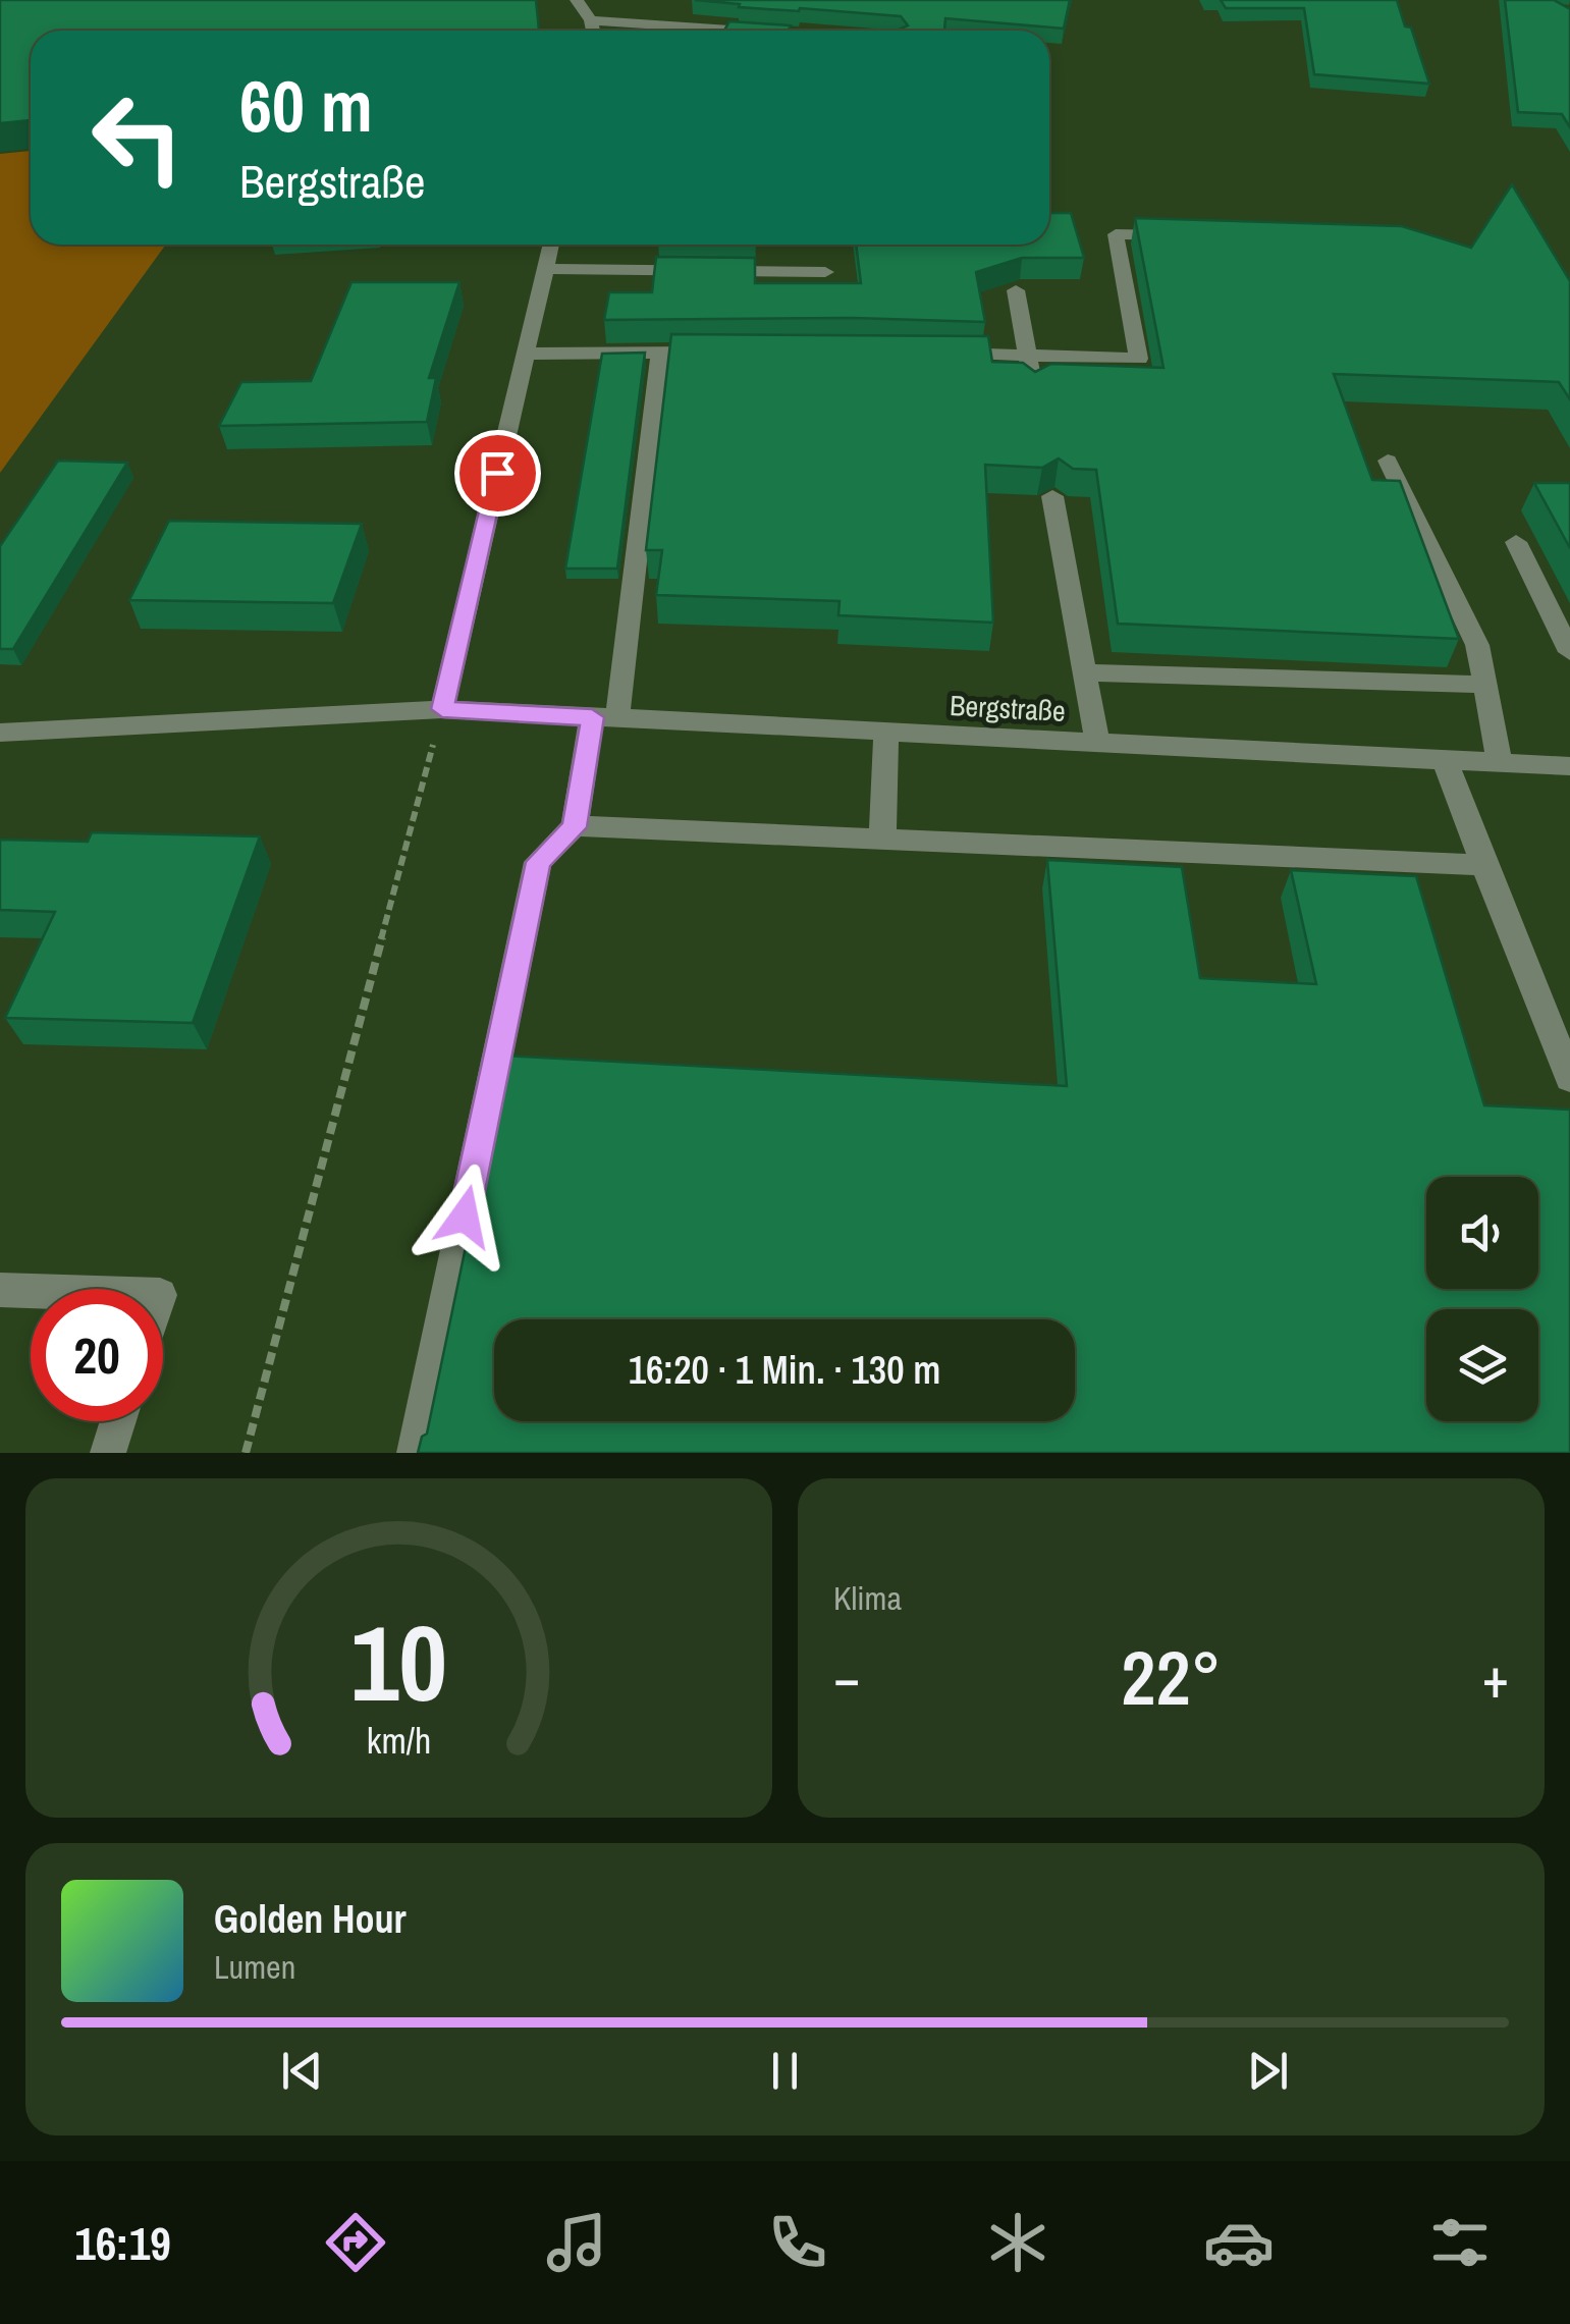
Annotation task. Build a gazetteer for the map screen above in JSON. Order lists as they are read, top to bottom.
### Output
{
  "streets": {
    "street": ["Bergstraße"]
  },
  "page": {
    "turn": ["60 m", "Bergstraße"],
    "limit": "20",
    "trip": "16:20 · 1 Min. · 130 m",
    "tile": "Klima",
    "heat": ["−", "22°", "+"],
    "song": ["Golden Hour", "Lumen"],
    "tabs": "16:19",
    "gauge": ["10", "km/h"]
  }
}
